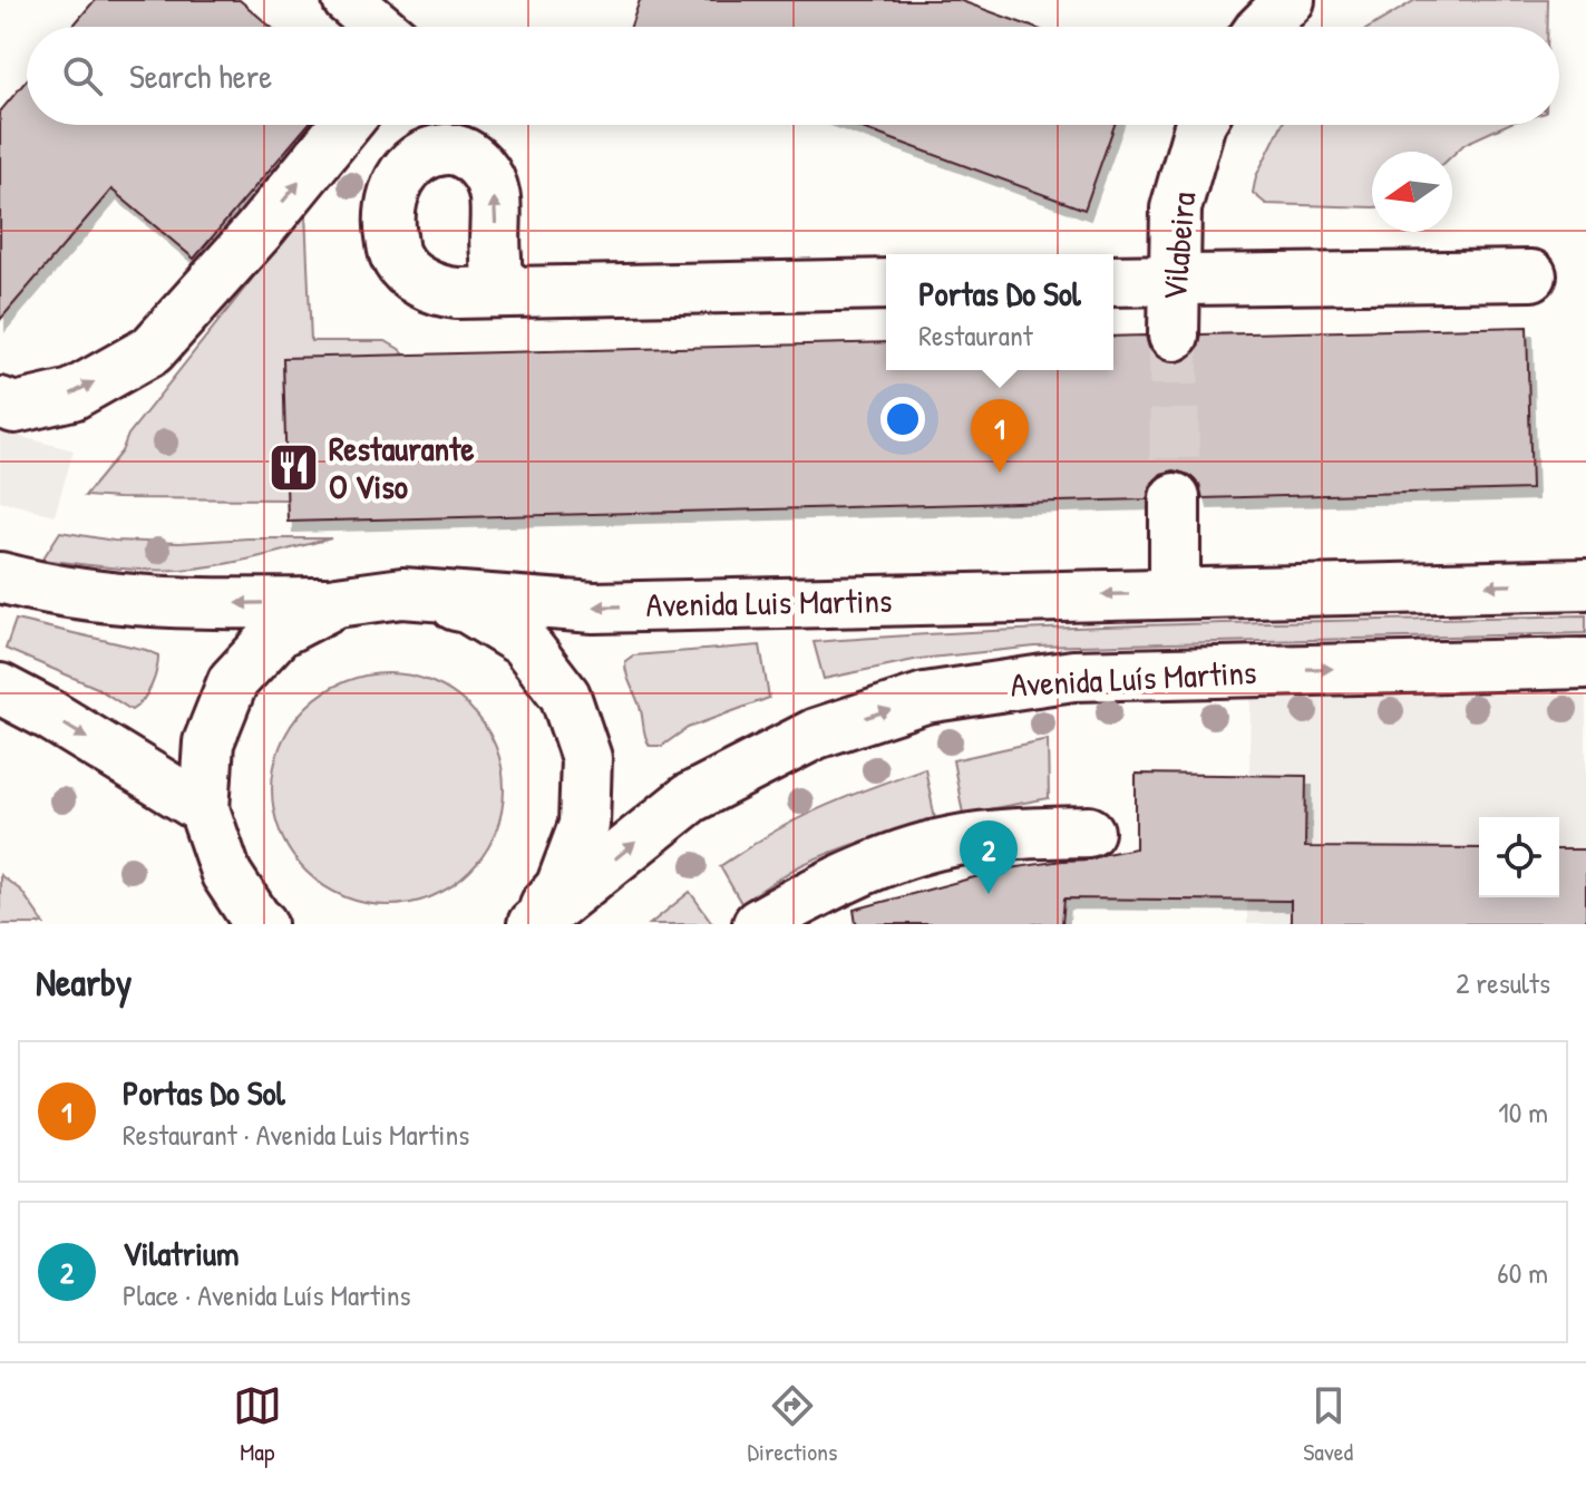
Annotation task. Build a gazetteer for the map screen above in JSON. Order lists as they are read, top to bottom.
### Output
{
  "streets": {
    "main road": ["Vilabeira", "Avenida Luis Martins", "Avenida Luís Martins"]
  },
  "places": {
    "restaurant": ["Restaurante O Viso"]
  },
  "north": "left",
  "page": {
    "search": "Search here",
    "popup": ["Portas Do Sol", "Restaurant"],
    "pins": ["1", "2"],
    "heading": ["Nearby", "2 results"],
    "list": [
      {
        "mark": "1",
        "name": "Portas Do Sol",
        "note": "Restaurant · Avenida Luis Martins",
        "value": "10 m"
      },
      {
        "mark": "2",
        "name": "Vilatrium",
        "note": "Place · Avenida Luís Martins",
        "value": "60 m"
      }
    ],
    "nav": ["Map", "Directions", "Saved"]
  }
}
